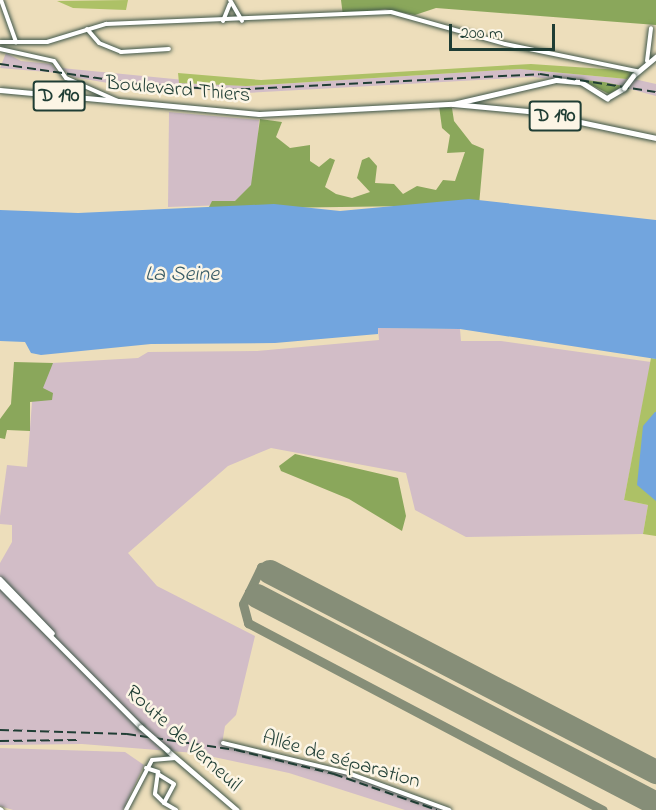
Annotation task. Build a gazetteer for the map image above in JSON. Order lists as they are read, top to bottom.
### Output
{
  "streets": {
    "main road": ["Boulevard Thiers", "D 190", "Route de Verneuil"],
    "street": ["Allée de séparation"]
  },
  "crossings": [
    ["Boulevard Thiers", "D 190"]
  ],
  "water": ["La Seine"],
  "scale_bar": "200 m"
}
